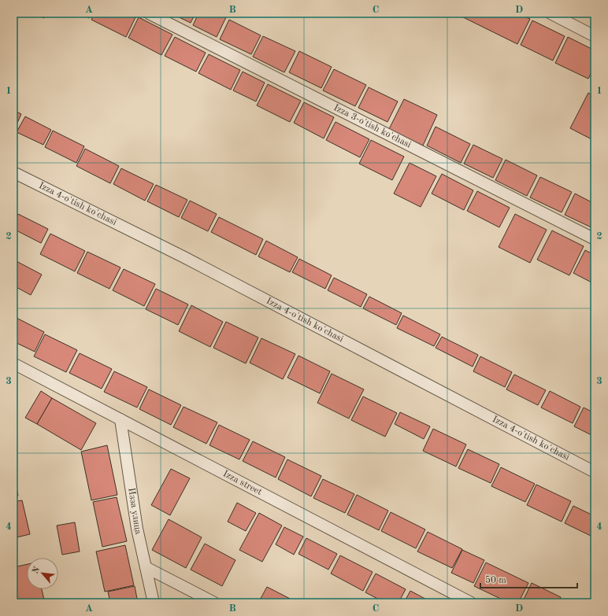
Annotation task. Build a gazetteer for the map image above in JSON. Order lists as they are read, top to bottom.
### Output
{
  "streets": {
    "street": [
      "Izza 3-o'tish ko'chasi",
      "Izza 4-o'tish ko'chasi",
      "Izza street",
      "Изза улица"
    ]
  },
  "crossings": [
    ["Izza street", "Изза улица"]
  ],
  "scale_bar": "50 m",
  "north": "top left",
  "grid": {
    "columns": [
      "A",
      "B",
      "C",
      "D"
    ],
    "rows": [
      "1",
      "2",
      "3",
      "4"
    ]
  }
}
